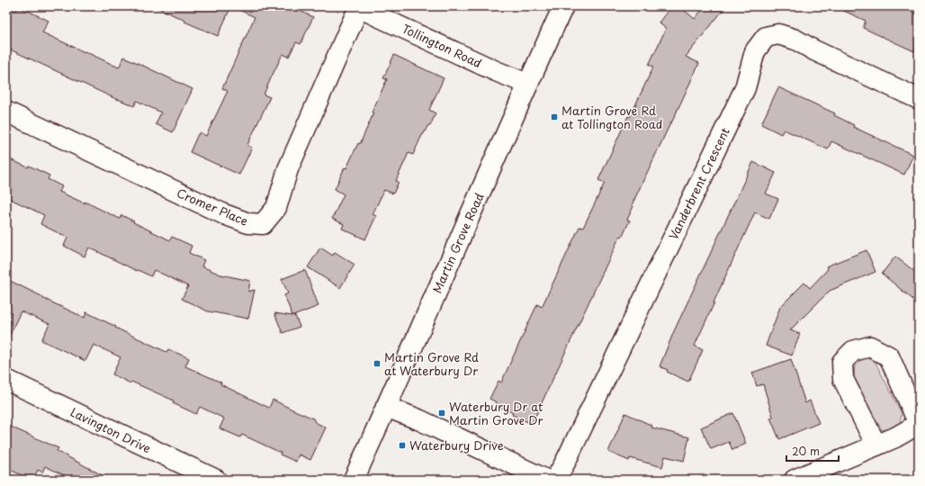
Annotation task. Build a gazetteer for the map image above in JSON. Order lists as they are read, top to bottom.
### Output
{
  "streets": {
    "street": [
      "Tollington Road",
      "Vanderbrent Crescent",
      "Cromer Place",
      "Martin Grove Road",
      "Lavington Drive"
    ]
  },
  "crossings": [
    ["Tollington Road", "Cromer Place"],
    ["Tollington Road", "Martin Grove Road"]
  ],
  "places": {
    "transit": [
      "Martin Grove Rd at Tollington Road",
      "Martin Grove Rd at Waterbury Dr",
      "Waterbury Dr at Martin Grove Dr",
      "Waterbury Drive"
    ]
  },
  "scale_bar": "20 m"
}
